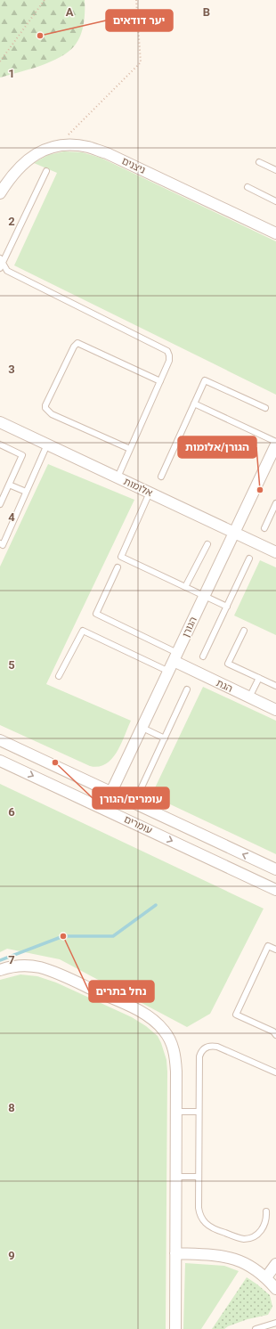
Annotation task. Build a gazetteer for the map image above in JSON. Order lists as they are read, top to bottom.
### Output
{
  "streets": {
    "street": [
      "ניצנים",
      "אלומות",
      "הגורן",
      "הגת",
      "עומרים"
    ]
  },
  "crossings": [
    ["אלומות", "הגורן"],
    ["הגורן", "הגת"],
    ["הגורן", "עומרים"]
  ],
  "places": [
    "יער דודאים",
    "הגורן/אלומות",
    "עומרים/הגורן",
    "נחל בתרים"
  ],
  "grid": {
    "columns": ["A", "B"],
    "rows": [
      "1",
      "2",
      "3",
      "4",
      "5",
      "6",
      "7",
      "8",
      "9"
    ]
  }
}
